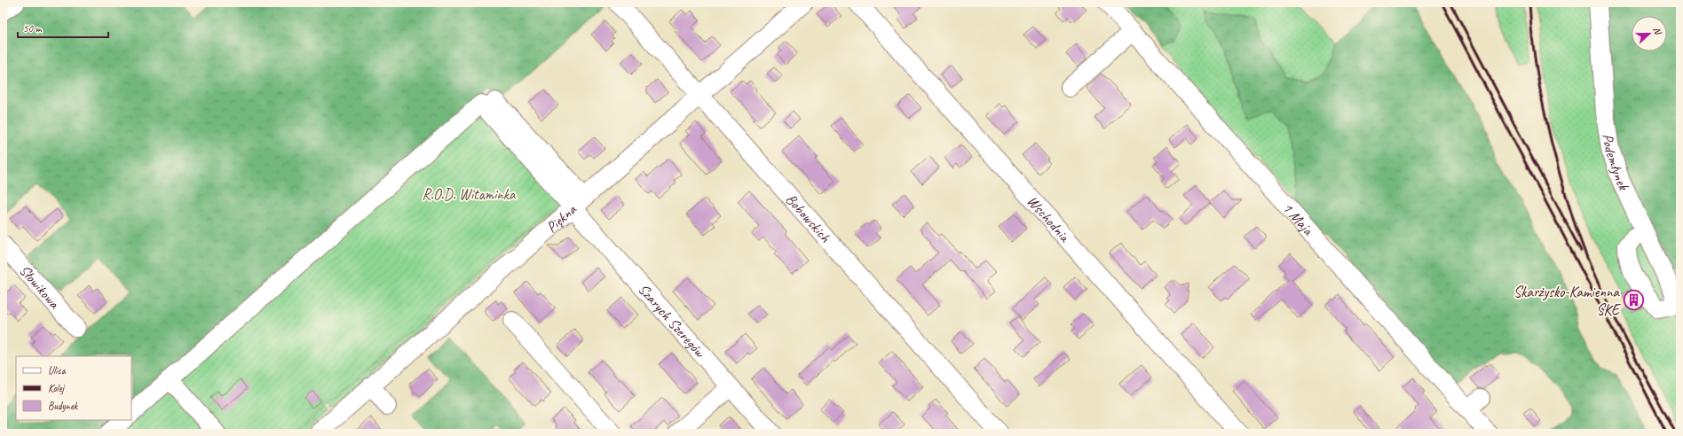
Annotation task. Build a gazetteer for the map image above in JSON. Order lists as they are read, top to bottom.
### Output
{
  "streets": {
    "street": [
      "Podemłynek",
      "Bobowskich",
      "Piękna",
      "Wschodnia",
      "1 Maja",
      "Słowikowa",
      "Szarych Szeregów"
    ]
  },
  "crossings": [
    ["Bobowskich", "Piękna"],
    ["Piękna", "Szarych Szeregów"]
  ],
  "parks": ["R.O.D. Witaminka"],
  "places": {
    "building": ["Skarżysko-Kamienna SKE"]
  },
  "legend": ["Ulica", "Kolej", "Budynek"],
  "scale_bar": "50 m",
  "north": "right"
}
